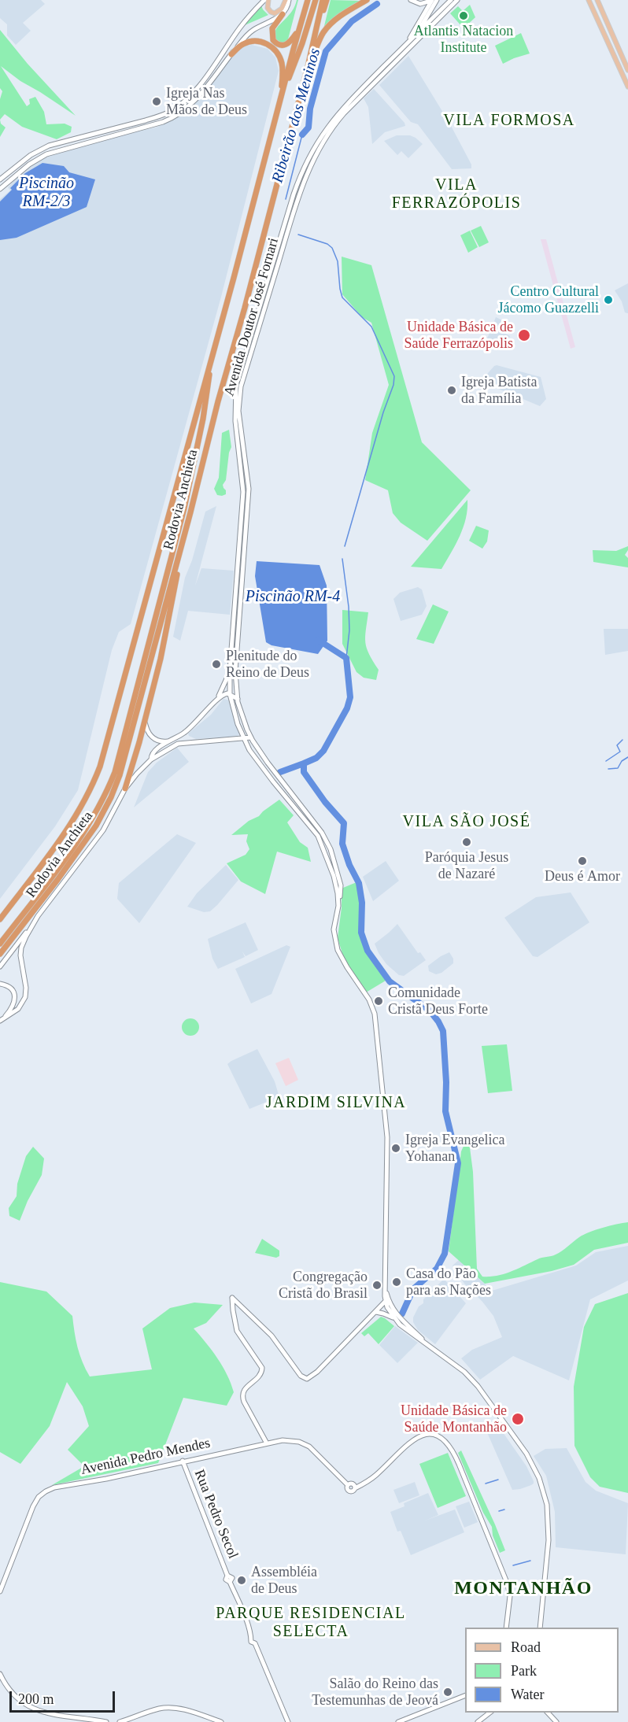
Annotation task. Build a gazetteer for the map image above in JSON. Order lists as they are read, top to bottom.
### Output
{
  "streets": {
    "highway": ["Rodovia Anchieta"],
    "street": ["Avenida Doutor José Fornari", "Avenida Pedro Mendes", "Rua Pedro Secol"]
  },
  "crossings": [
    ["Avenida Pedro Mendes", "Rua Pedro Secol"]
  ],
  "districts": [
    "VILA FORMOSA",
    "VILA FERRAZÓPOLIS",
    "VILA SÃO JOSÉ",
    "JARDIM SILVINA",
    "MONTANHÃO",
    "PARQUE RESIDENCIAL SELECTA"
  ],
  "water": ["Ribeirão dos Meninos", "Piscinão RM-2/3", "Piscinão RM-4"],
  "places": [
    "Atlantis Natacion Institute",
    "Igreja Nas Mãos de Deus",
    "Centro Cultural Jácomo Guazzelli",
    "Unidade Básica de Saúde Ferrazópolis",
    "Igreja Batista da Família",
    "Plenitude do Reino de Deus",
    "Paróquia Jesus de Nazaré",
    "Deus é Amor",
    "Comunidade Cristã Deus Forte",
    "Igreja Evangelica Yohanan",
    "Casa do Pão para as Nações",
    "Congregação Cristã do Brasil",
    "Unidade Básica de Saúde Montanhão",
    "Assembléia de Deus",
    "Salão do Reino das Testemunhas de Jeová"
  ],
  "legend": ["Road", "Park", "Water"],
  "scale_bar": "200 m"
}
